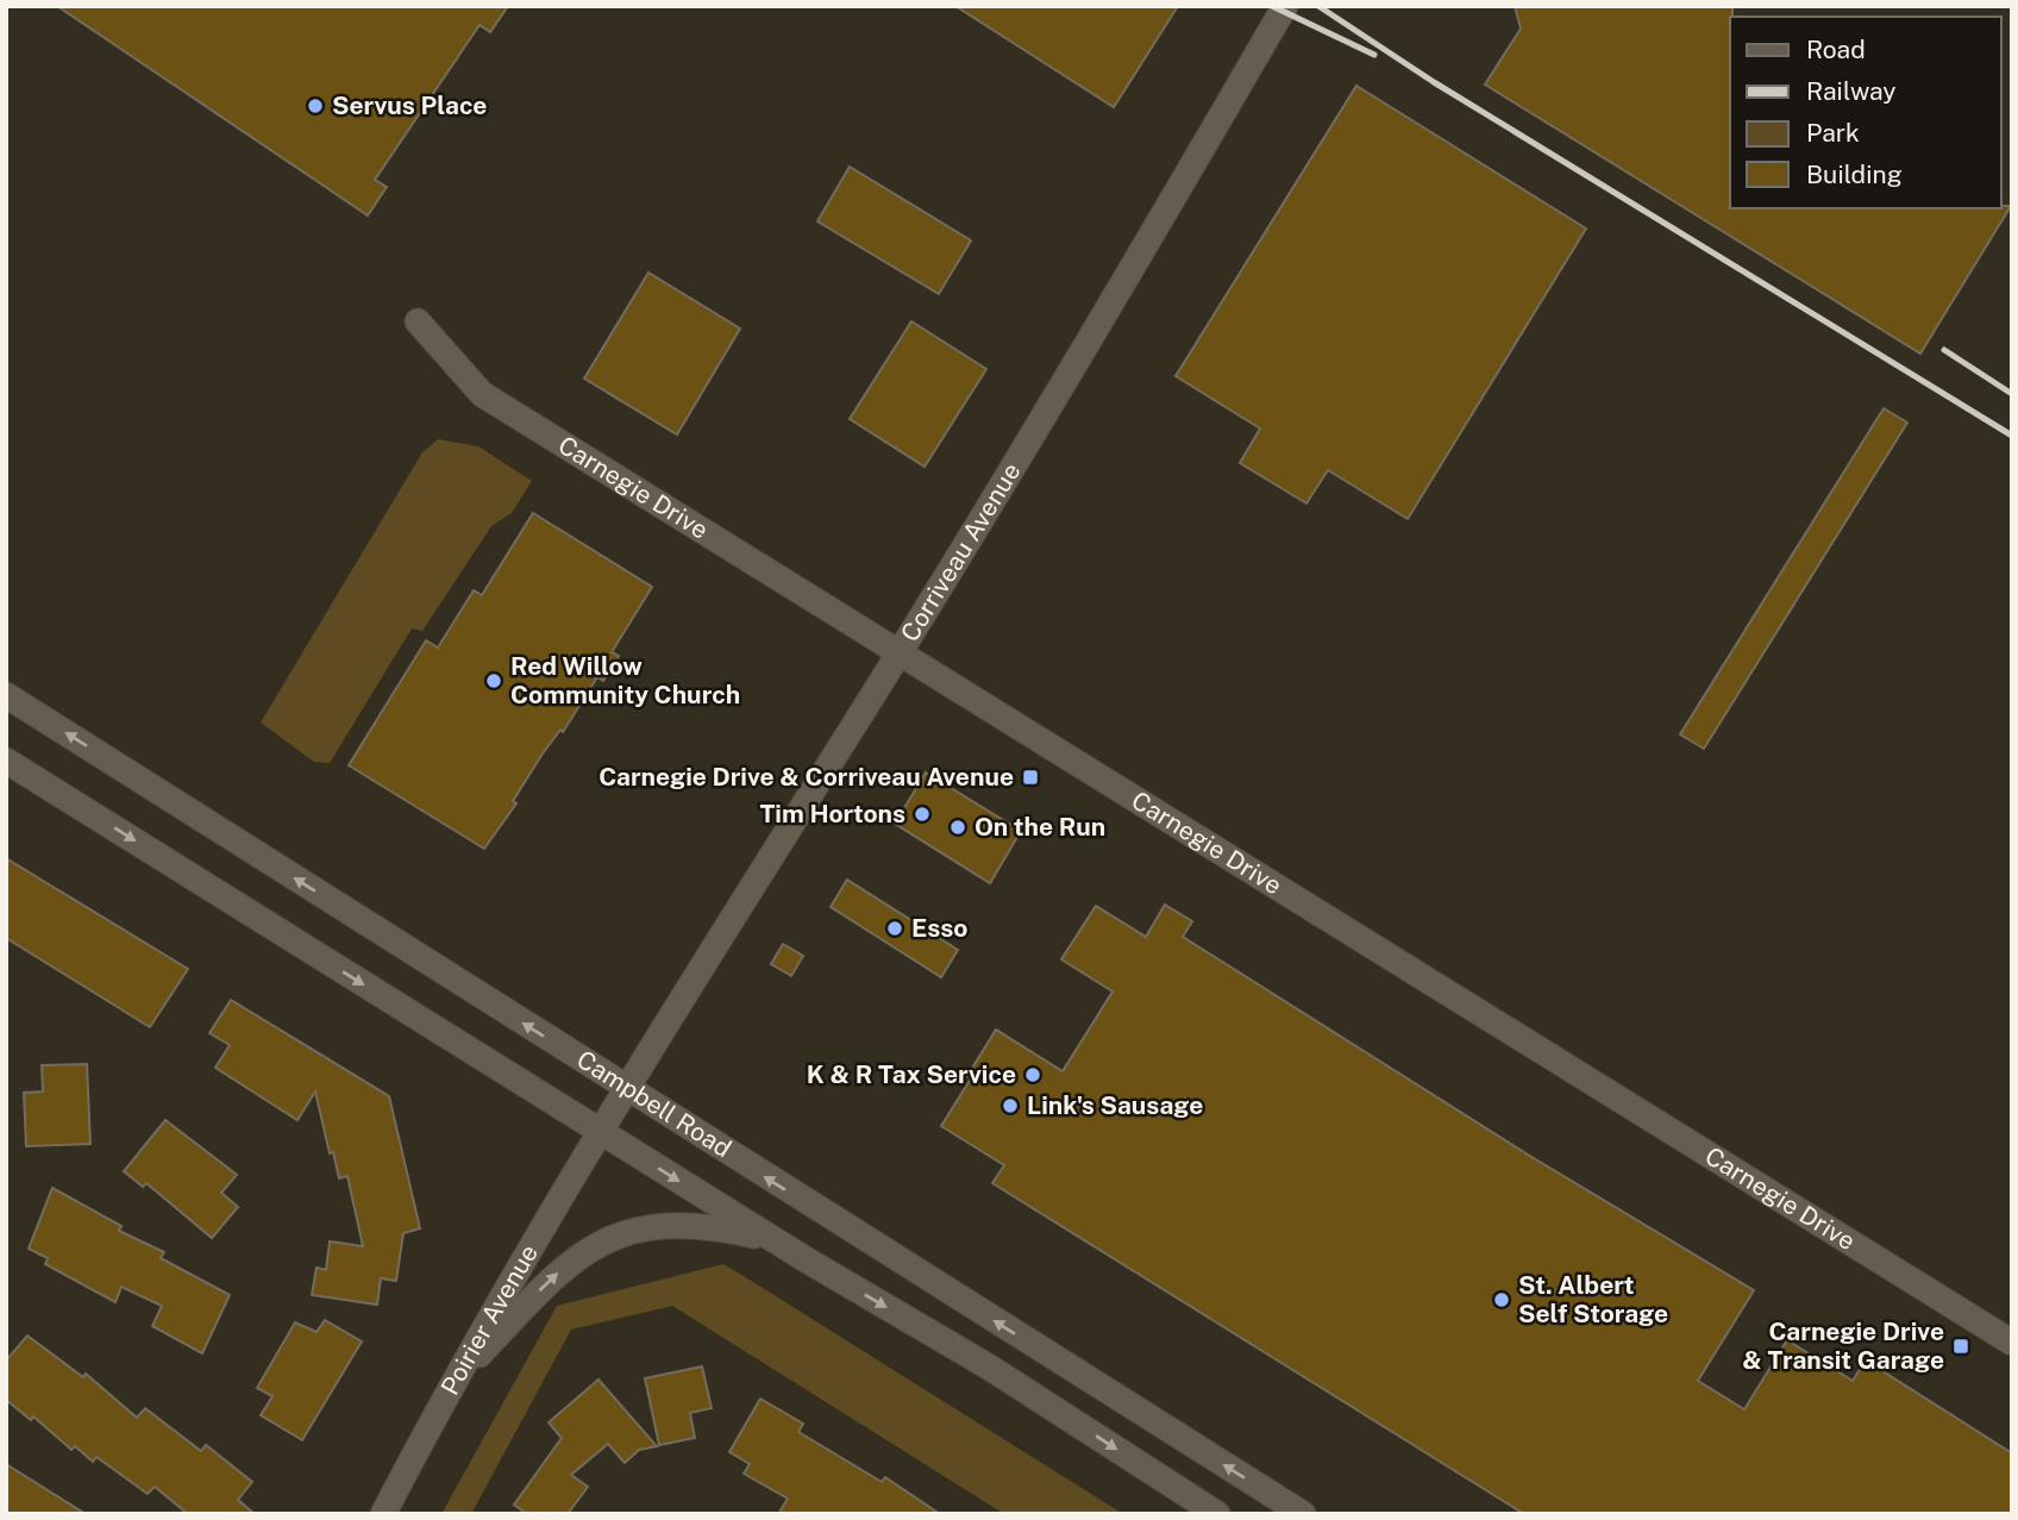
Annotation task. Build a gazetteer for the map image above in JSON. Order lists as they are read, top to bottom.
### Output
{
  "streets": {
    "street": [
      "Carnegie Drive",
      "Corriveau Avenue",
      "Campbell Road",
      "Poirier Avenue"
    ]
  },
  "crossings": [
    ["Carnegie Drive", "Corriveau Avenue"],
    ["Corriveau Avenue", "Campbell Road"],
    ["Corriveau Avenue", "Poirier Avenue"],
    ["Campbell Road", "Poirier Avenue"]
  ],
  "places": {
    "other": [
      "Servus Place",
      "Red Willow Community Church",
      "Tim Hortons",
      "On the Run",
      "Esso",
      "K & R Tax Service",
      "Link's Sausage",
      "St. Albert Self Storage"
    ],
    "transit": ["Carnegie Drive & Corriveau Avenue", "Carnegie Drive & Transit Garage"]
  },
  "legend": [
    "Road",
    "Railway",
    "Park",
    "Building"
  ]
}
